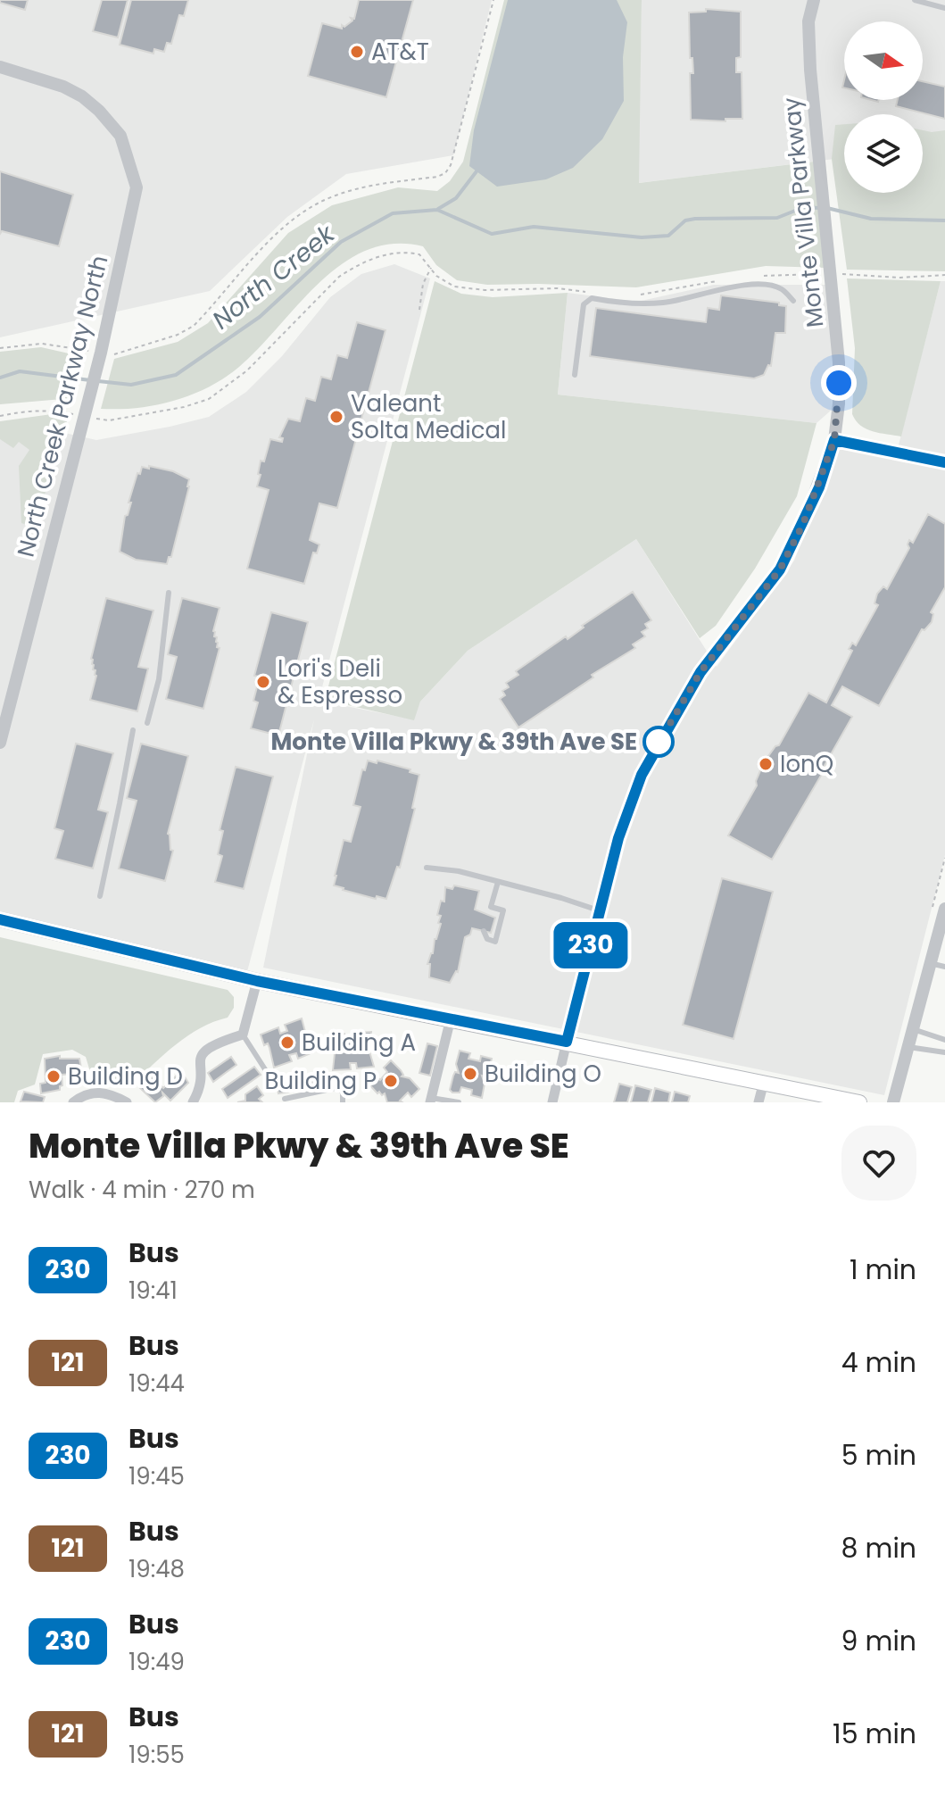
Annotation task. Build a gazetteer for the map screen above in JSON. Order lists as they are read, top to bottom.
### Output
{
  "streets": {
    "street": ["Monte Villa Parkway", "North Creek Parkway North"]
  },
  "water": ["North Creek"],
  "places": [
    "AT&T",
    "Valeant Solta Medical",
    "Lori's Deli & Espresso",
    "Monte Villa Pkwy & 39th Ave SE",
    "IonQ",
    "Building A",
    "Building O",
    "Building D",
    "Building P"
  ],
  "lines": ["bus line 230"],
  "north": "right",
  "page": {
    "on_map": "230",
    "heading": ["Monte Villa Pkwy & 39th Ave SE", "Walk · 4 min · 270 m"],
    "list": [
      {
        "mark": "230",
        "name": "Bus",
        "note": "19:41",
        "value": "1 min"
      },
      {
        "mark": "121",
        "name": "Bus",
        "note": "19:44",
        "value": "4 min"
      },
      {
        "mark": "230",
        "name": "Bus",
        "note": "19:45",
        "value": "5 min"
      },
      {
        "mark": "121",
        "name": "Bus",
        "note": "19:48",
        "value": "8 min"
      },
      {
        "mark": "230",
        "name": "Bus",
        "note": "19:49",
        "value": "9 min"
      },
      {
        "mark": "121",
        "name": "Bus",
        "note": "19:55",
        "value": "15 min"
      }
    ]
  }
}
